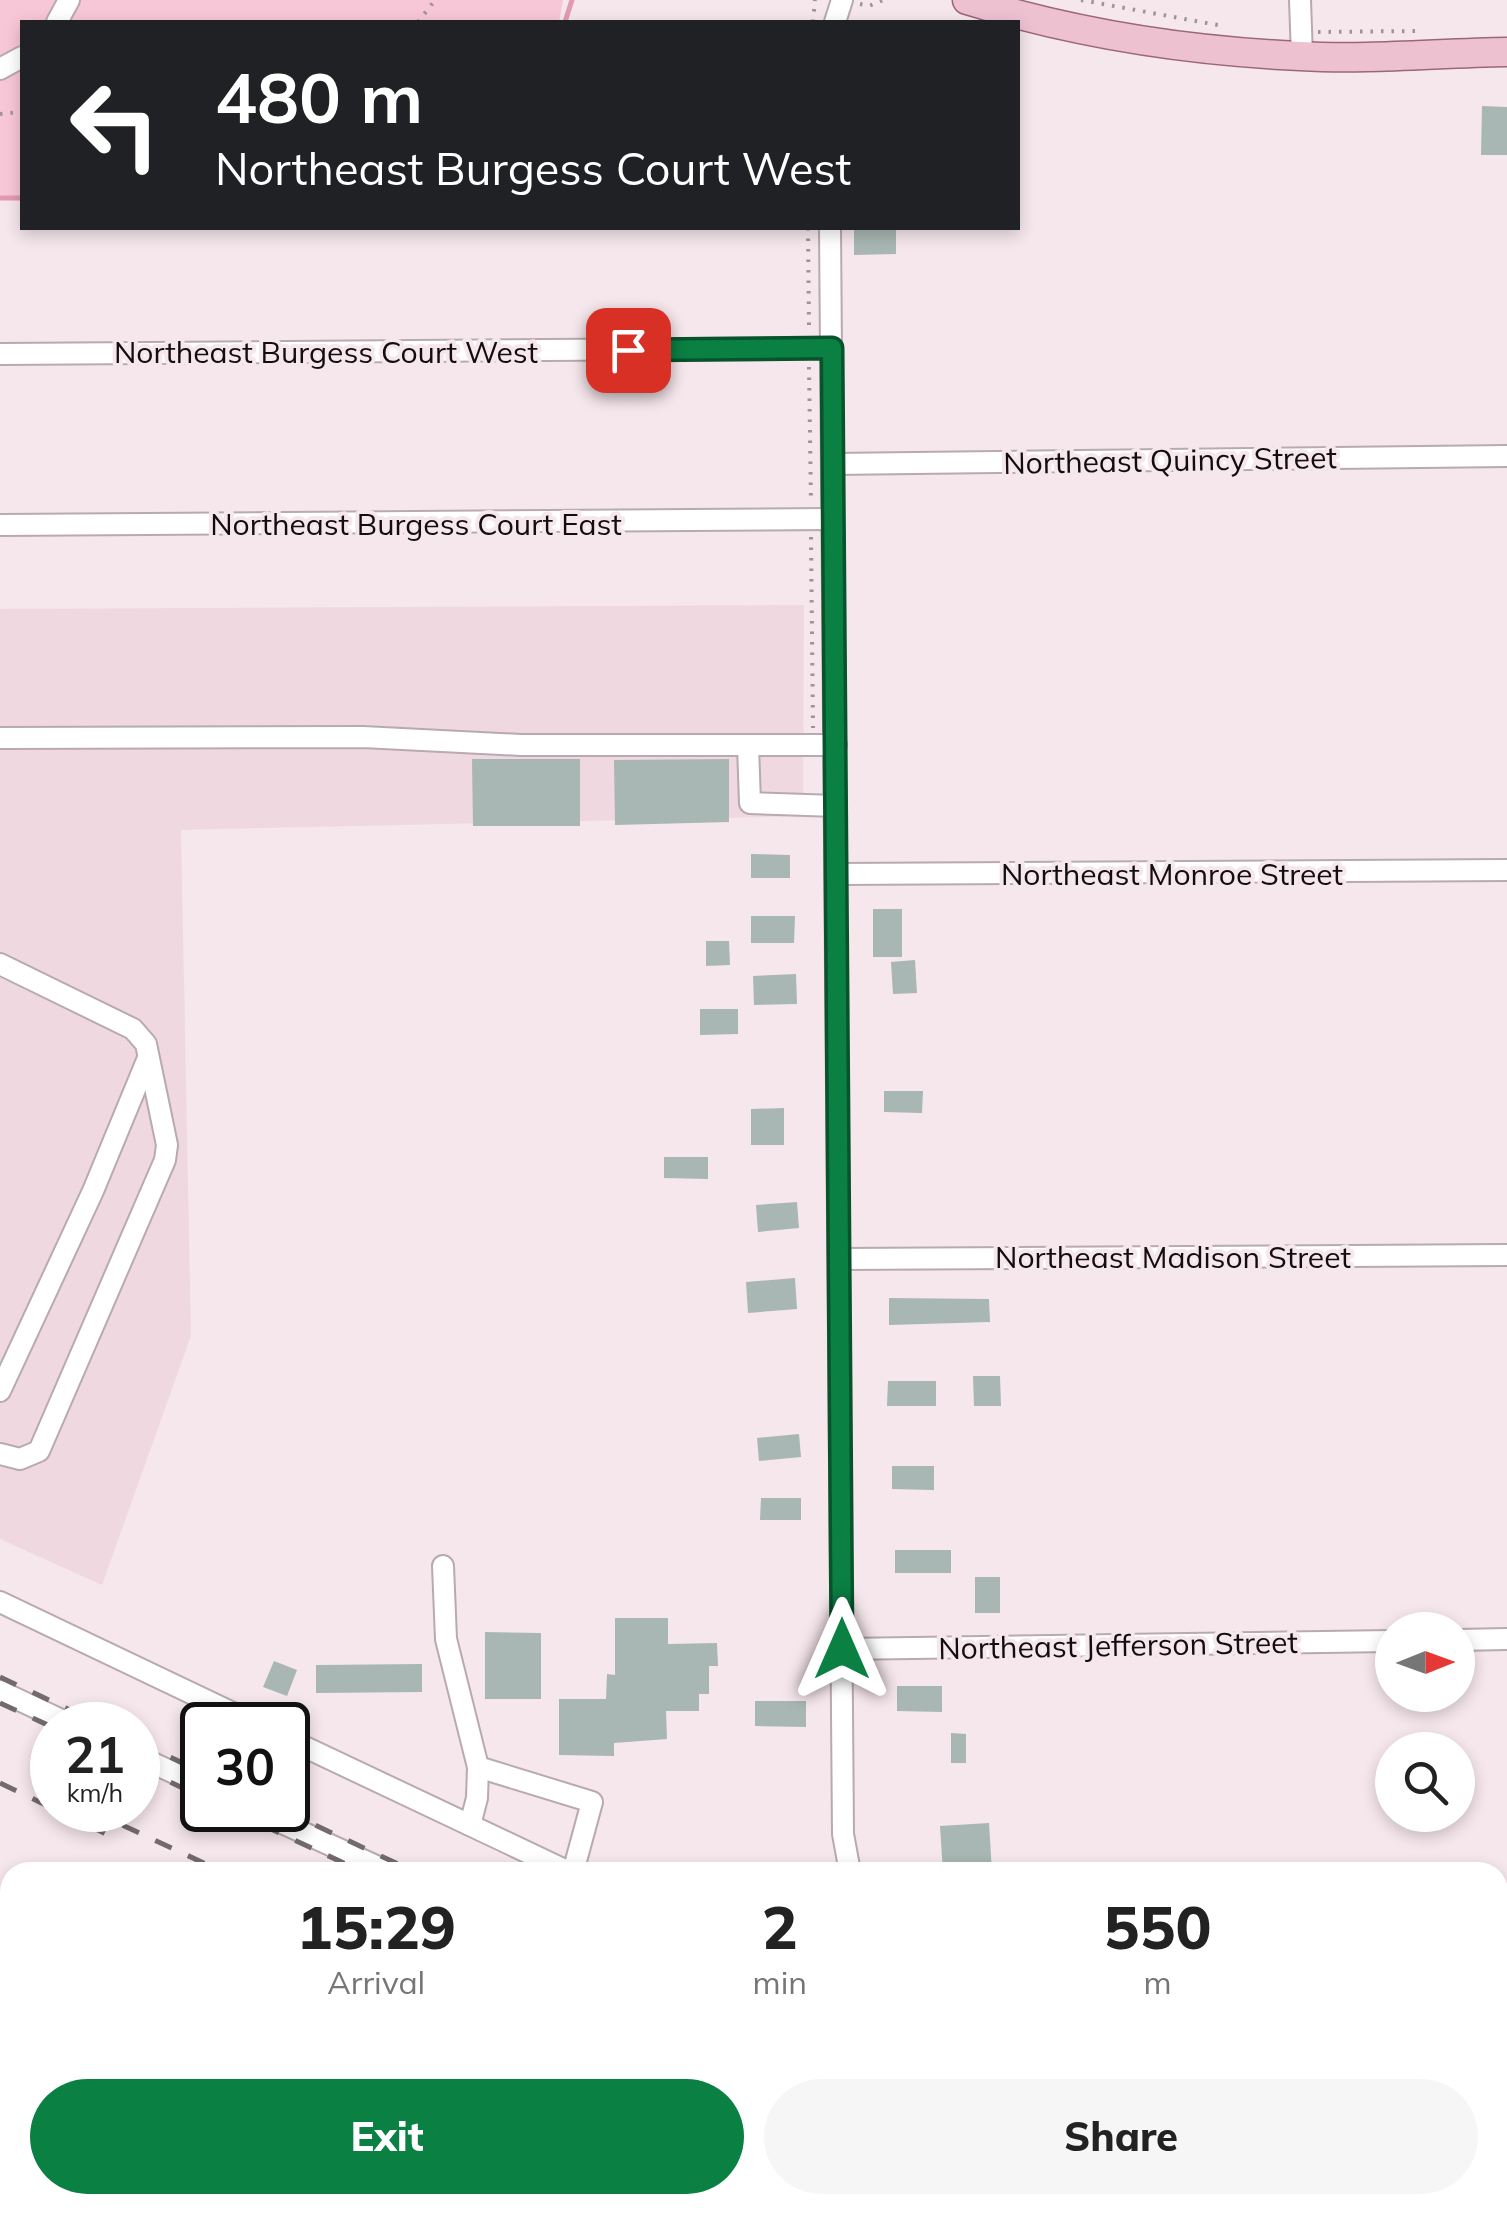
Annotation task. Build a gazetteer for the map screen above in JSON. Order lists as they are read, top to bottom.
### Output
{
  "streets": {
    "street": [
      "Northeast Burgess Court West",
      "Northeast Quincy Street",
      "Northeast Burgess Court East",
      "Northeast Monroe Street",
      "Northeast Madison Street",
      "Northeast Jefferson Street"
    ]
  },
  "north": "right",
  "page": {
    "turn": ["480 m", "Northeast Burgess Court West"],
    "speed": "21 km/h",
    "limit": "30",
    "eta": [
      "15:29",
      "Arrival",
      "2",
      "min",
      "550",
      "m"
    ],
    "buttons": ["Exit", "Share"]
  }
}
